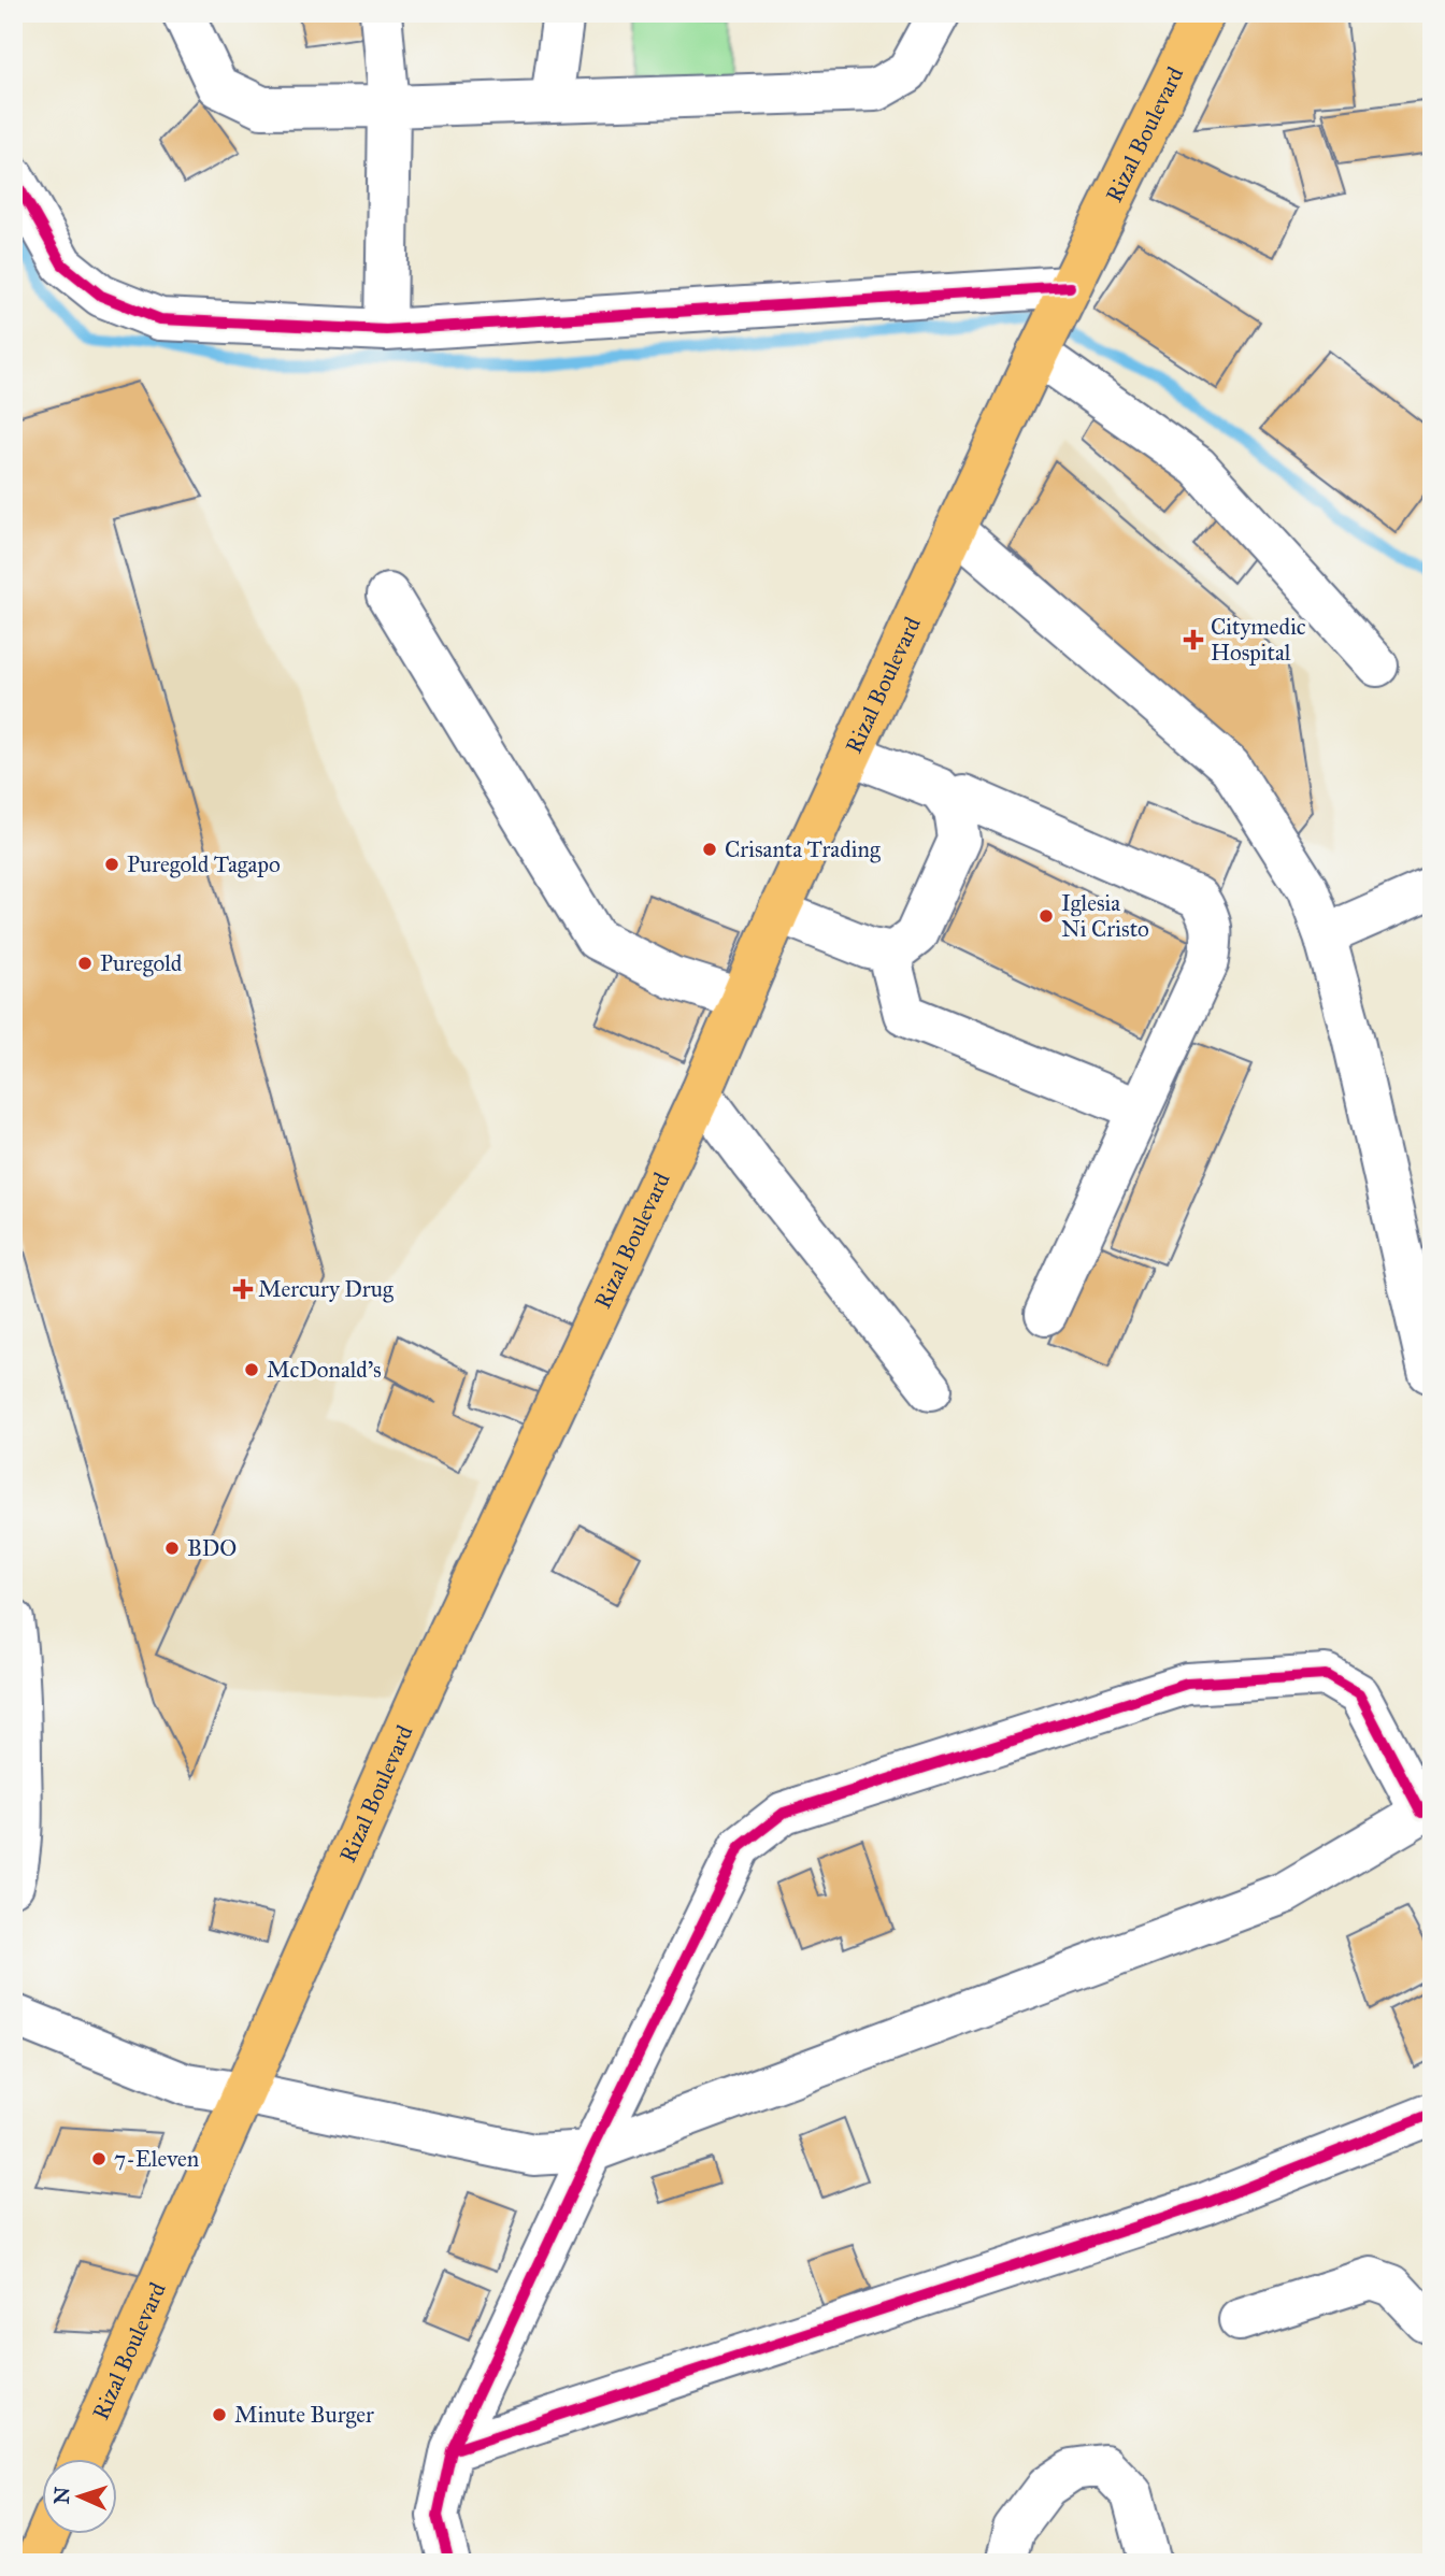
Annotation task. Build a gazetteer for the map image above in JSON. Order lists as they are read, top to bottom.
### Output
{
  "streets": {
    "main road": ["Rizal Boulevard"]
  },
  "places": {
    "health": ["Citymedic Hospital", "Mercury Drug"],
    "other": [
      "Crisanta Trading",
      "Puregold Tagapo",
      "Iglesia Ni Cristo",
      "Puregold",
      "McDonald's",
      "BDO",
      "7-Eleven",
      "Minute Burger"
    ]
  },
  "north": "left"
}
